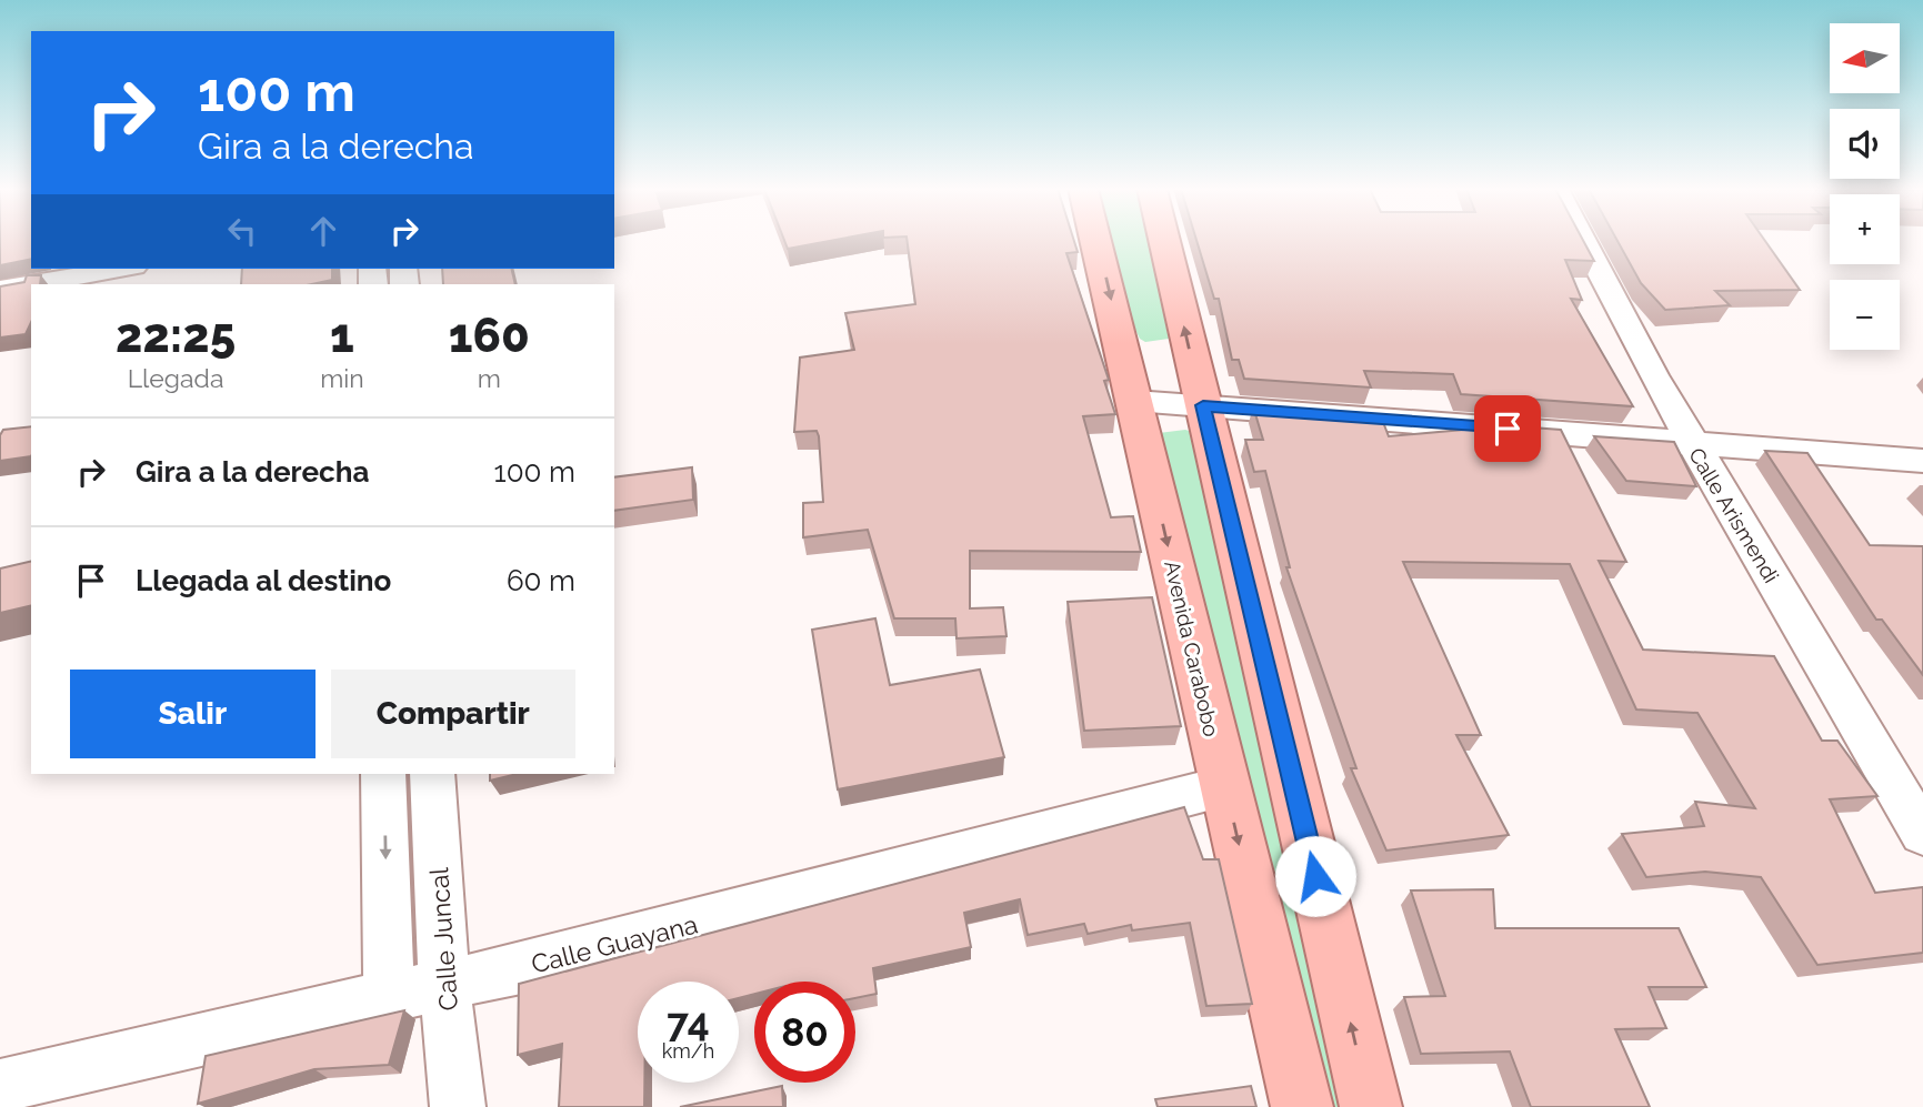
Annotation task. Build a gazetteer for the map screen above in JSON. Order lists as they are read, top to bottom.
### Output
{
  "streets": {
    "highway": ["Avenida Carabobo"],
    "street": ["Calle Arismendi", "Calle Juncal", "Calle Guayana"]
  },
  "crossings": [
    ["Avenida Carabobo", "Calle Guayana"],
    ["Calle Juncal", "Calle Guayana"]
  ],
  "north": "left",
  "page": {
    "map_buttons": ["+", "−"],
    "turn": ["100 m", "Gira a la derecha"],
    "eta": [
      "22:25",
      "Llegada",
      "1",
      "min",
      "160",
      "m"
    ],
    "list": [
      {
        "name": "Gira a la derecha",
        "value": "100 m"
      },
      {
        "name": "Llegada al destino",
        "value": "60 m"
      }
    ],
    "buttons": ["Salir", "Compartir"],
    "speed": "74 km/h",
    "limit": "80"
  }
}
